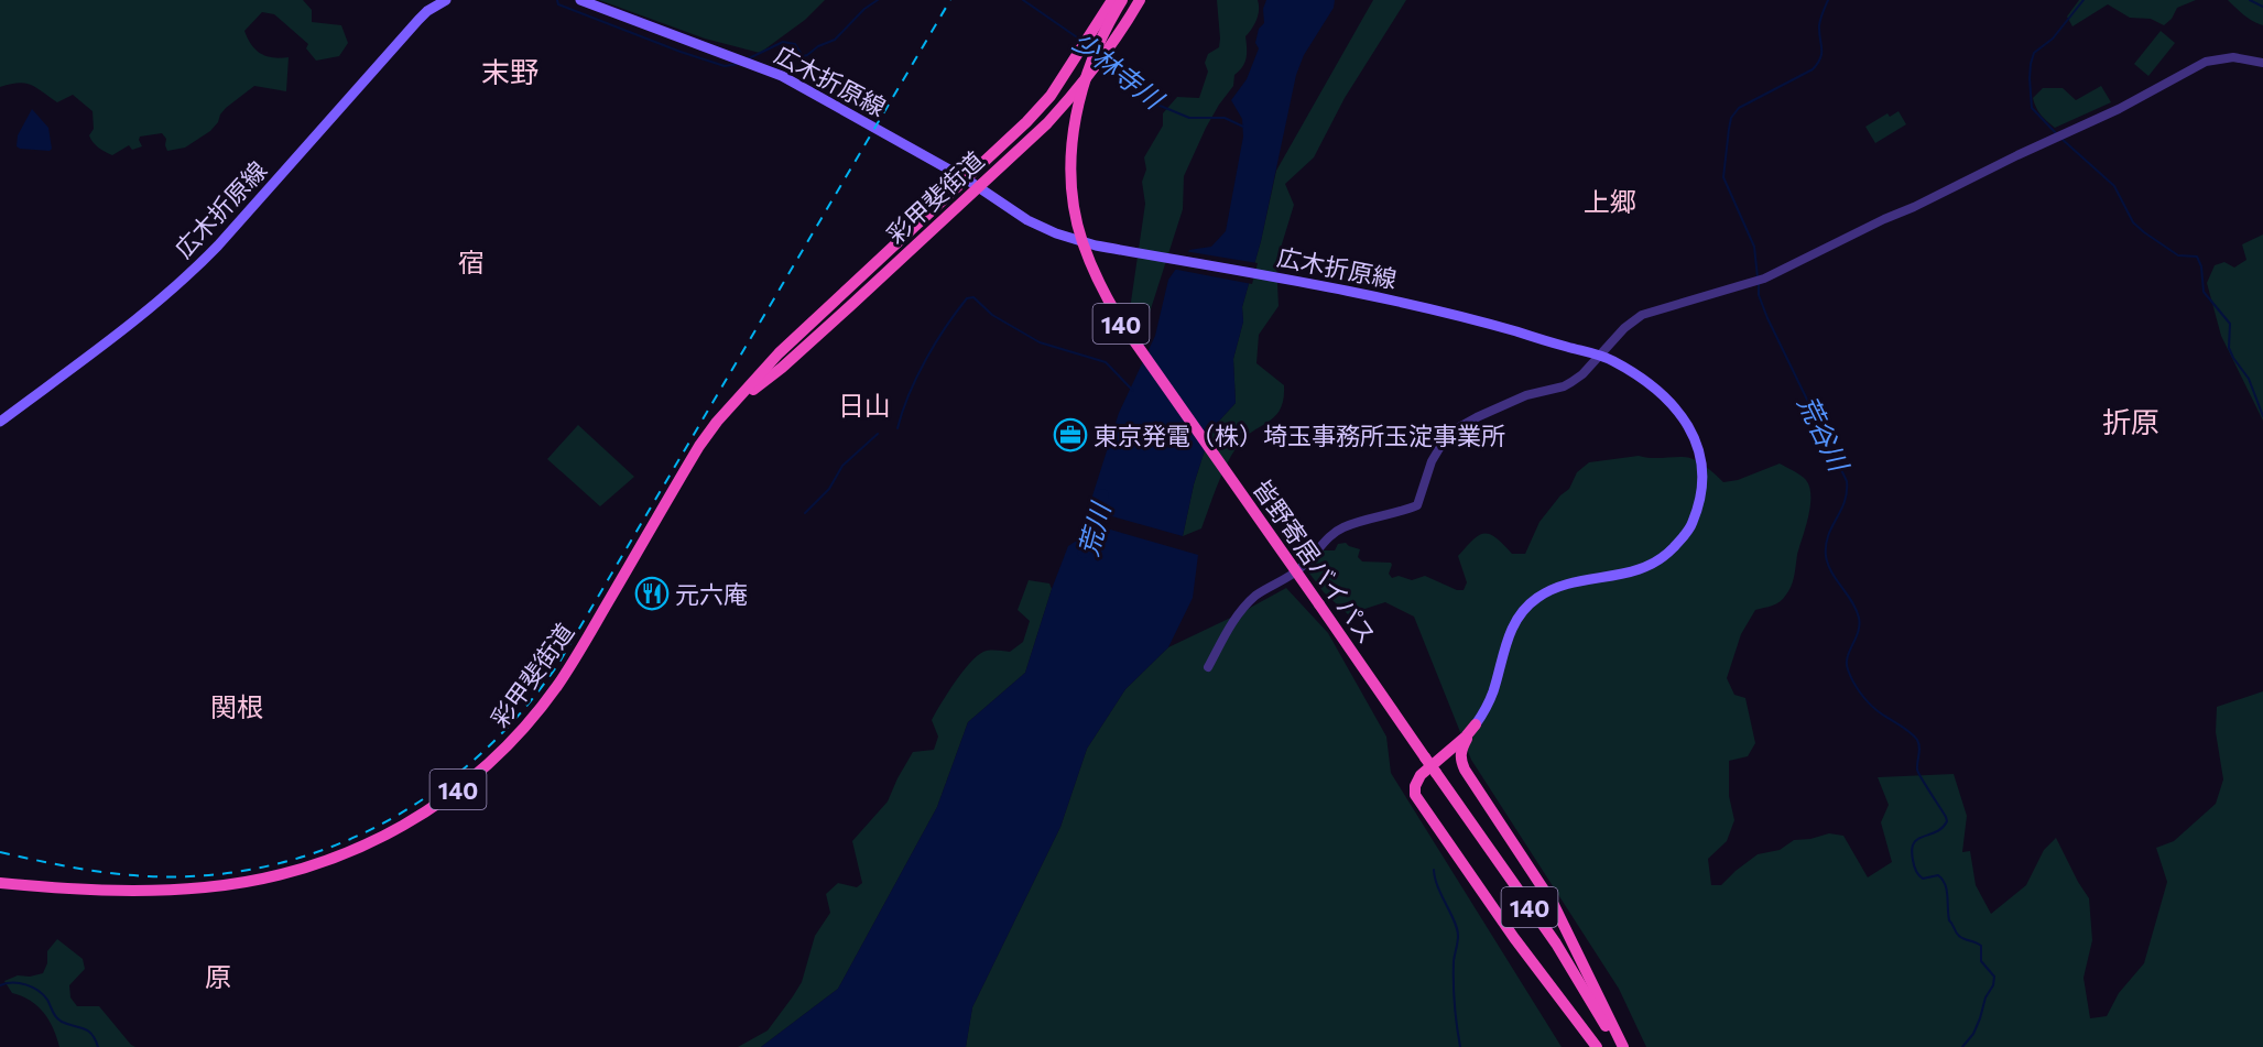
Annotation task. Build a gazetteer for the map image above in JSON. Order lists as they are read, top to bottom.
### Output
{
  "streets": {
    "highway": ["彩甲斐街道", "140", "皆野寄居バイパス"],
    "main road": ["広木折原線"]
  },
  "crossings": [
    ["広木折原線", "彩甲斐街道"]
  ],
  "districts": [
    "末野",
    "上郷",
    "宿",
    "日山",
    "折原",
    "関根",
    "原"
  ],
  "water": ["少林寺川", "荒谷川", "荒川"],
  "places": {
    "office": ["東京発電（株）埼玉事務所玉淀事業所"],
    "restaurant": ["元六庵"]
  }
}
